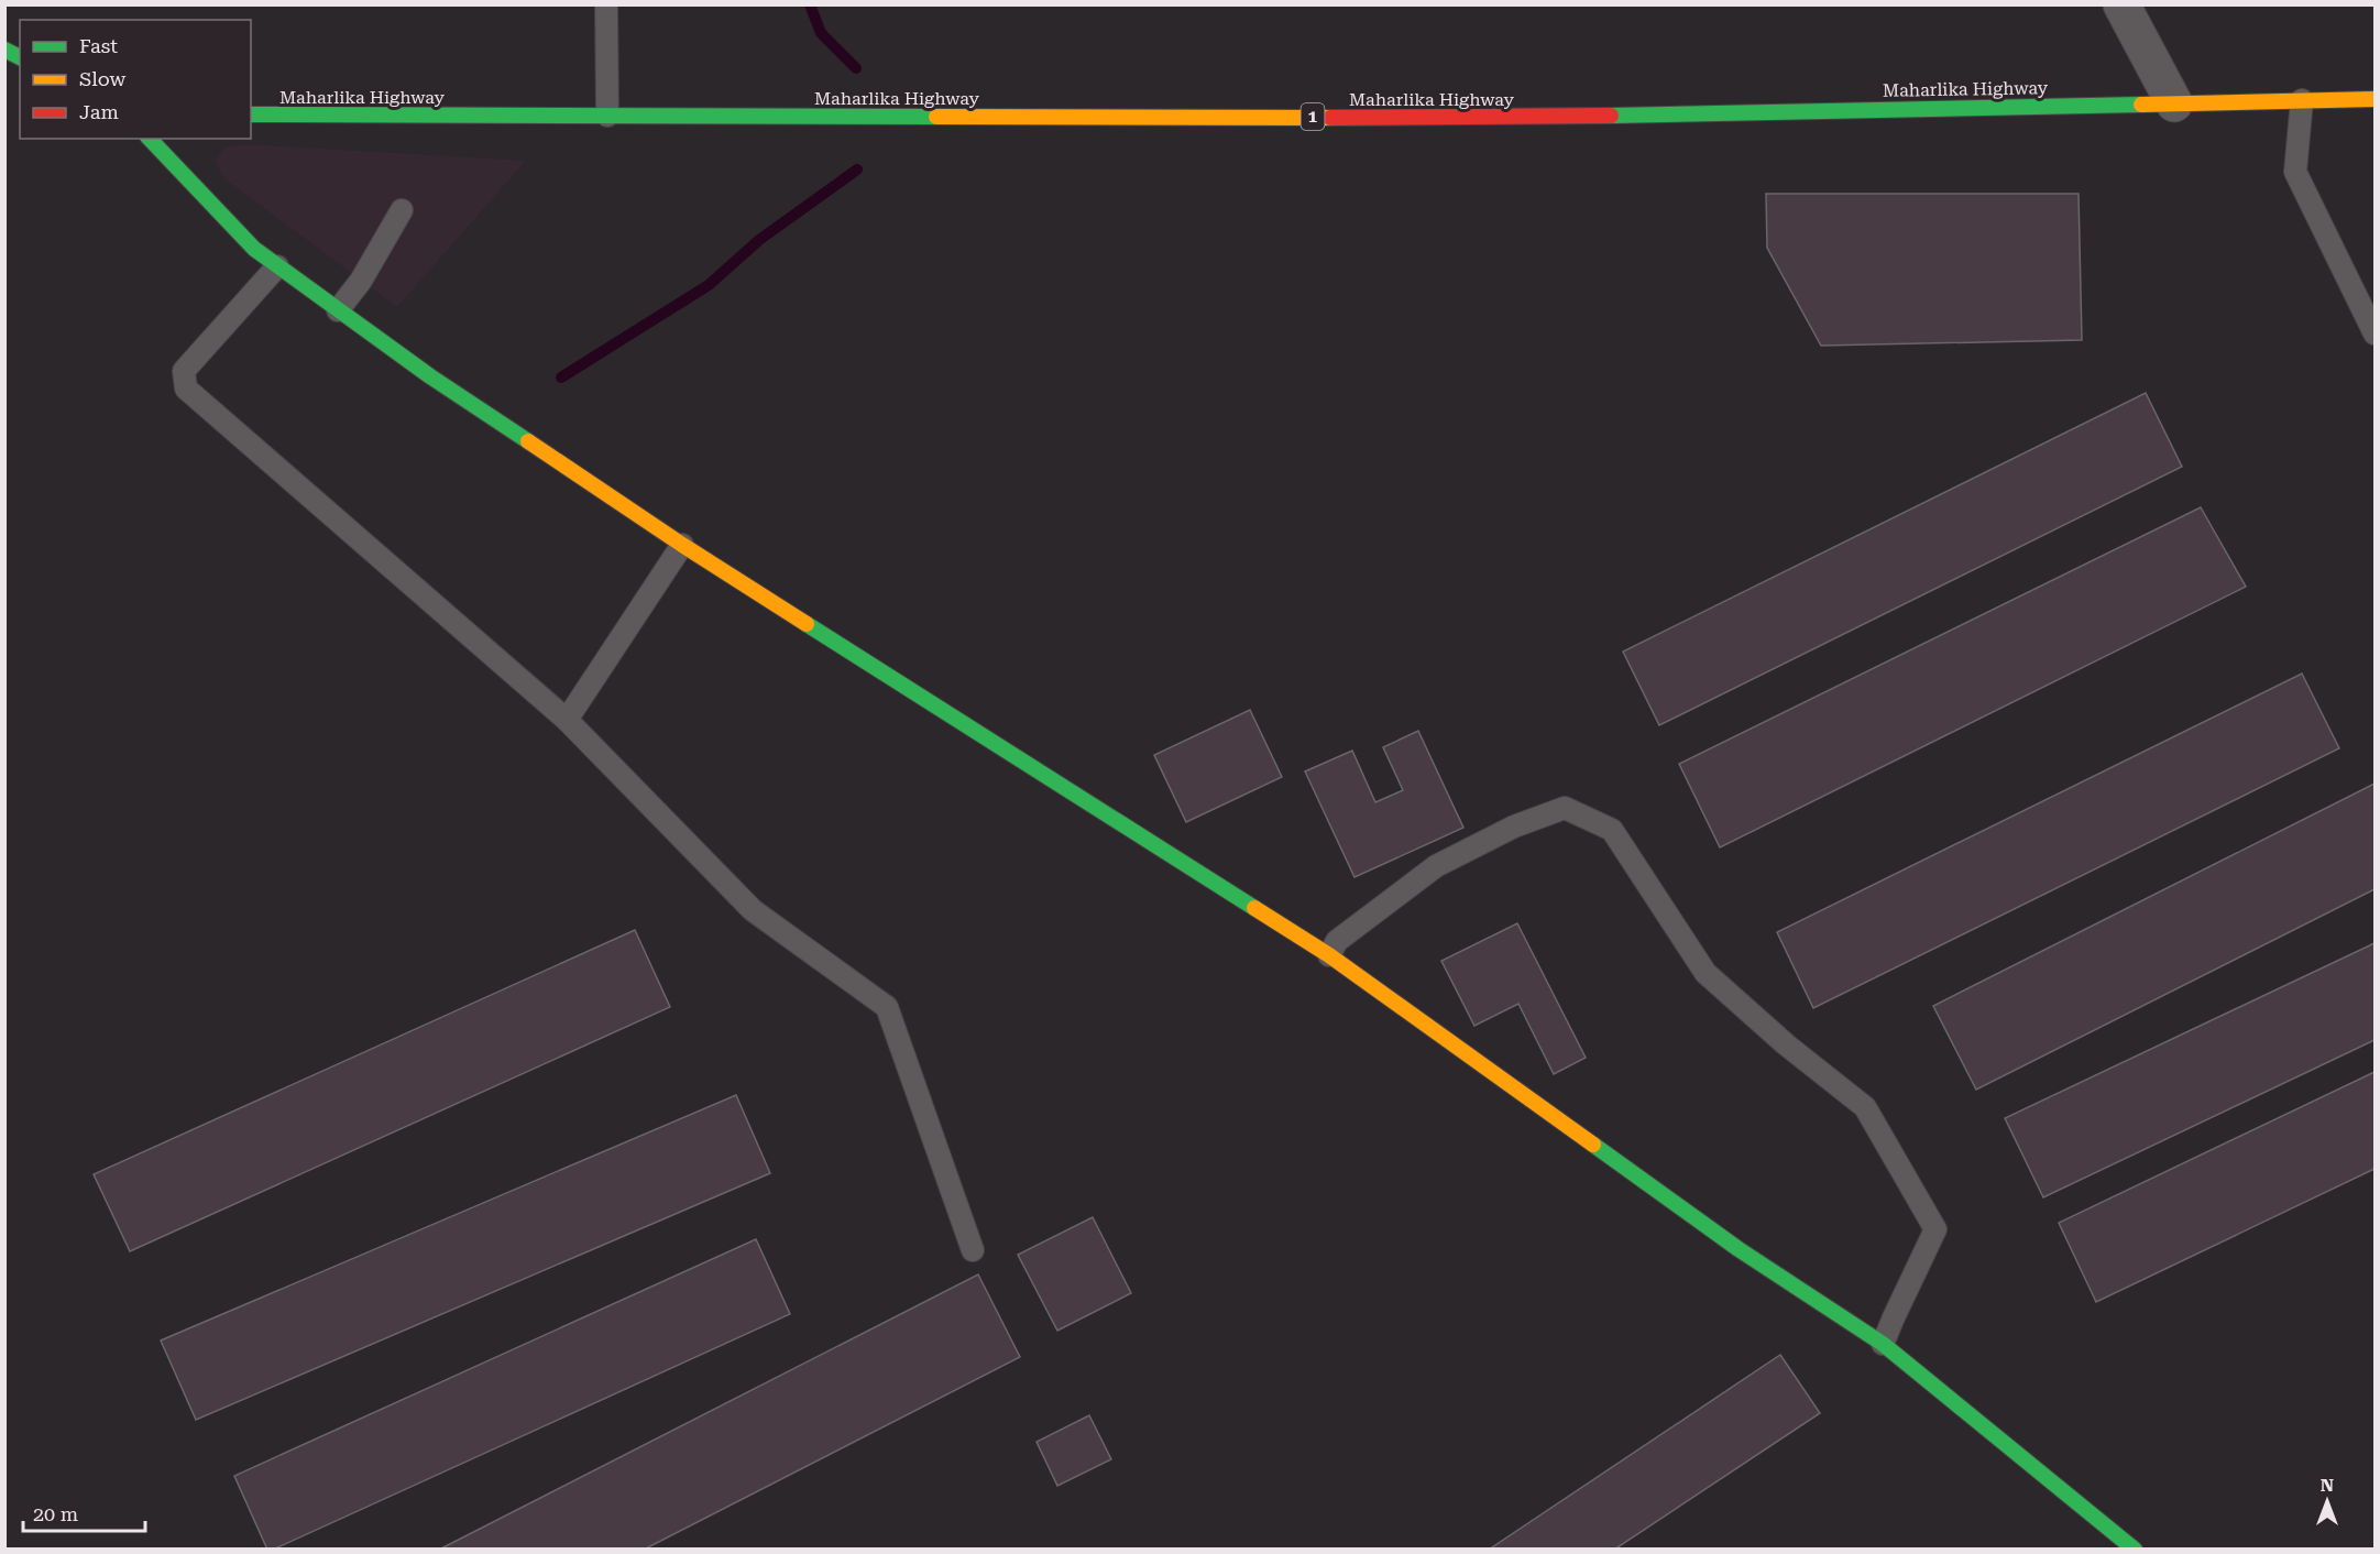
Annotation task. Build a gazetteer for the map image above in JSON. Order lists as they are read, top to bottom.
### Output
{
  "streets": {
    "main road": ["Maharlika Highway", "1"]
  },
  "legend": ["Fast", "Slow", "Jam"],
  "scale_bar": "20 m",
  "north": "top"
}
